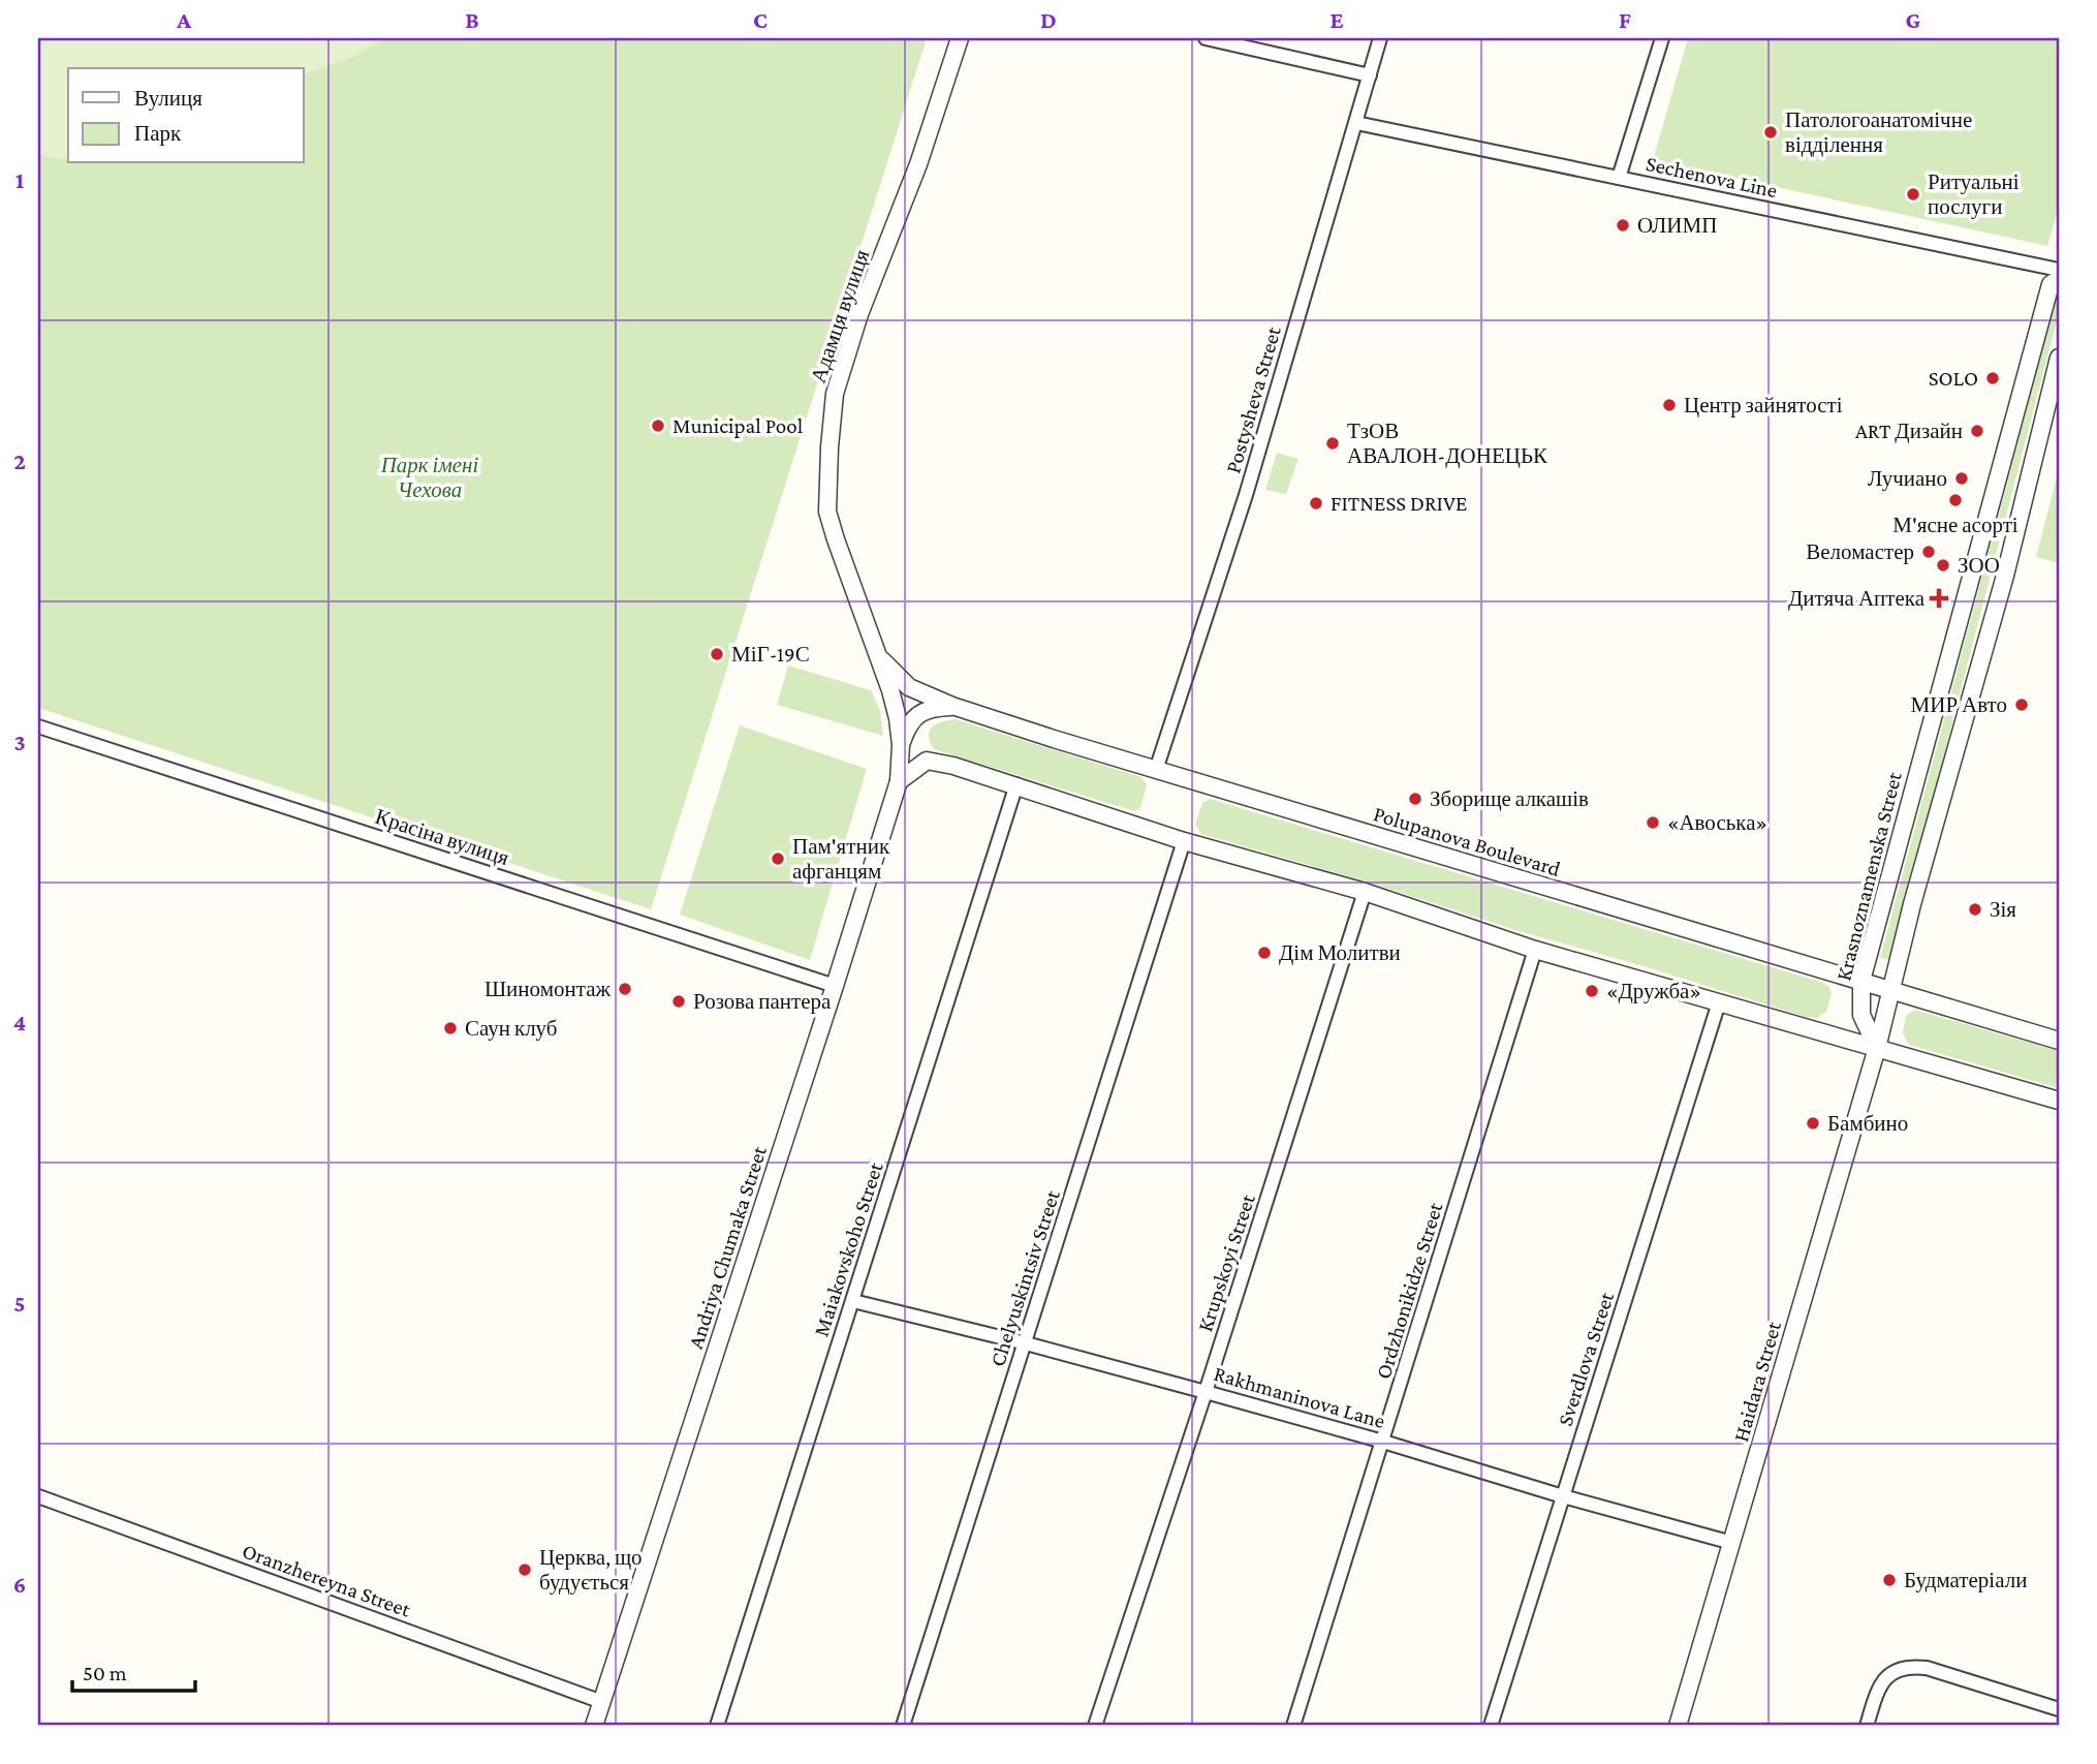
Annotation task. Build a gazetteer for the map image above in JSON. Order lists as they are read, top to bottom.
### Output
{
  "streets": {
    "street": [
      "Sechenova Line",
      "Адамця вулиця",
      "Postysheva Street",
      "Красіна вулиця",
      "Polupanova Boulevard",
      "Krasnoznamenska Street",
      "Andriya Chumaka Street",
      "Maiakovskoho Street",
      "Krupskoyi Street",
      "Chelyuskintsiv Street",
      "Ordzhonikidze Street",
      "Sverdlova Street",
      "Haidara Street",
      "Rakhmaninova Lane",
      "Oranzhereyna Street"
    ]
  },
  "crossings": [
    ["Sechenova Line", "Postysheva Street"],
    ["Адамця вулиця", "Polupanova Boulevard"],
    ["Адамця вулиця", "Andriya Chumaka Street"],
    ["Postysheva Street", "Polupanova Boulevard"],
    ["Красіна вулиця", "Andriya Chumaka Street"],
    ["Polupanova Boulevard", "Krasnoznamenska Street"],
    ["Krasnoznamenska Street", "Haidara Street"],
    ["Andriya Chumaka Street", "Oranzhereyna Street"],
    ["Maiakovskoho Street", "Rakhmaninova Lane"],
    ["Krupskoyi Street", "Rakhmaninova Lane"],
    ["Chelyuskintsiv Street", "Rakhmaninova Lane"],
    ["Ordzhonikidze Street", "Rakhmaninova Lane"],
    ["Sverdlova Street", "Rakhmaninova Lane"],
    ["Haidara Street", "Rakhmaninova Lane"]
  ],
  "parks": ["Парк імені Чехова"],
  "places": {
    "other": [
      "Патологоанатомічне відділення",
      "Ритуальні послуги",
      "ОЛИМП",
      "SOLO",
      "Центр зайнятості",
      "Municipal Pool",
      "ART Дизайн",
      "ТзОВ АВАЛОН-ДОНЕЦЬК",
      "Лучиано",
      "М'ясне асорті",
      "FITNESS DRIVE",
      "Веломастер",
      "ЗОО",
      "МіГ-19С",
      "МИР Авто",
      "Зборище алкашів",
      "«Авоська»",
      "Пам'ятник афганцям",
      "Зія",
      "Дім Молитви",
      "Шиномонтаж",
      "«Дружба»",
      "Розова пантера",
      "Саун клуб",
      "Бамбино",
      "Церква, що будується",
      "Будматеріали"
    ],
    "health": ["Дитяча Аптека"]
  },
  "legend": ["Вулиця", "Парк"],
  "scale_bar": "50 m",
  "grid": {
    "columns": [
      "A",
      "B",
      "C",
      "D",
      "E",
      "F",
      "G"
    ],
    "rows": [
      "1",
      "2",
      "3",
      "4",
      "5",
      "6"
    ]
  }
}
